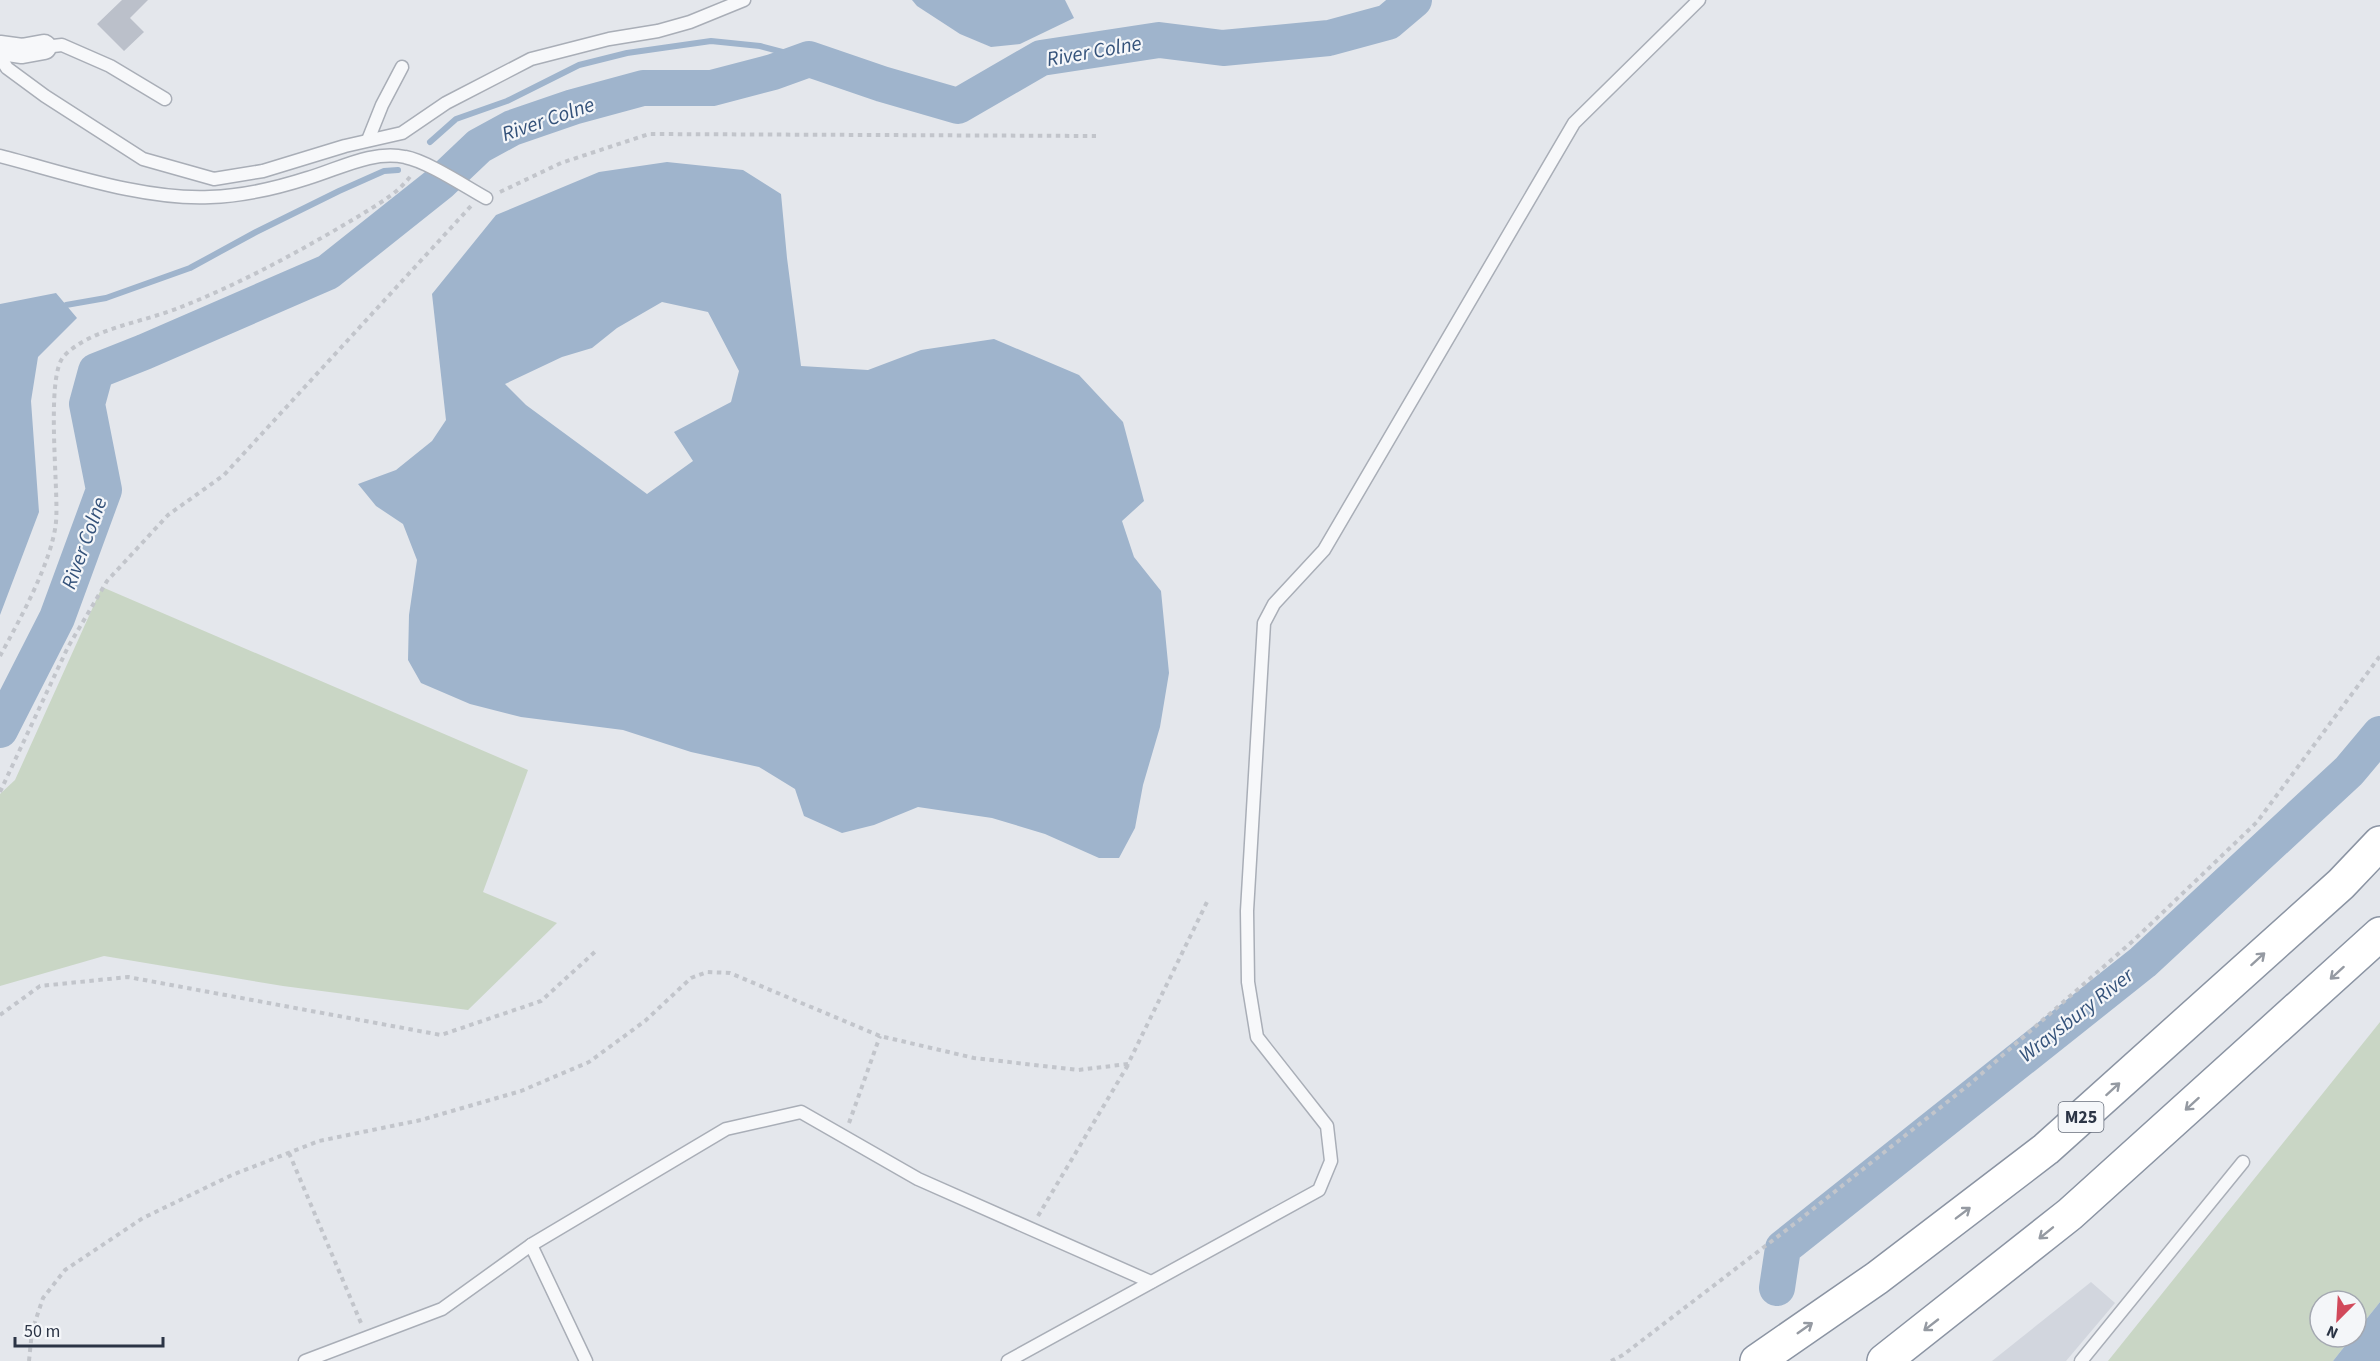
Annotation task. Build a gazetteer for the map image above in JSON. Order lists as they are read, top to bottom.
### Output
{
  "streets": {
    "highway": ["M25"]
  },
  "water": ["River Colne", "Wraysbury River"],
  "scale_bar": "50 m",
  "north": "bottom left"
}
